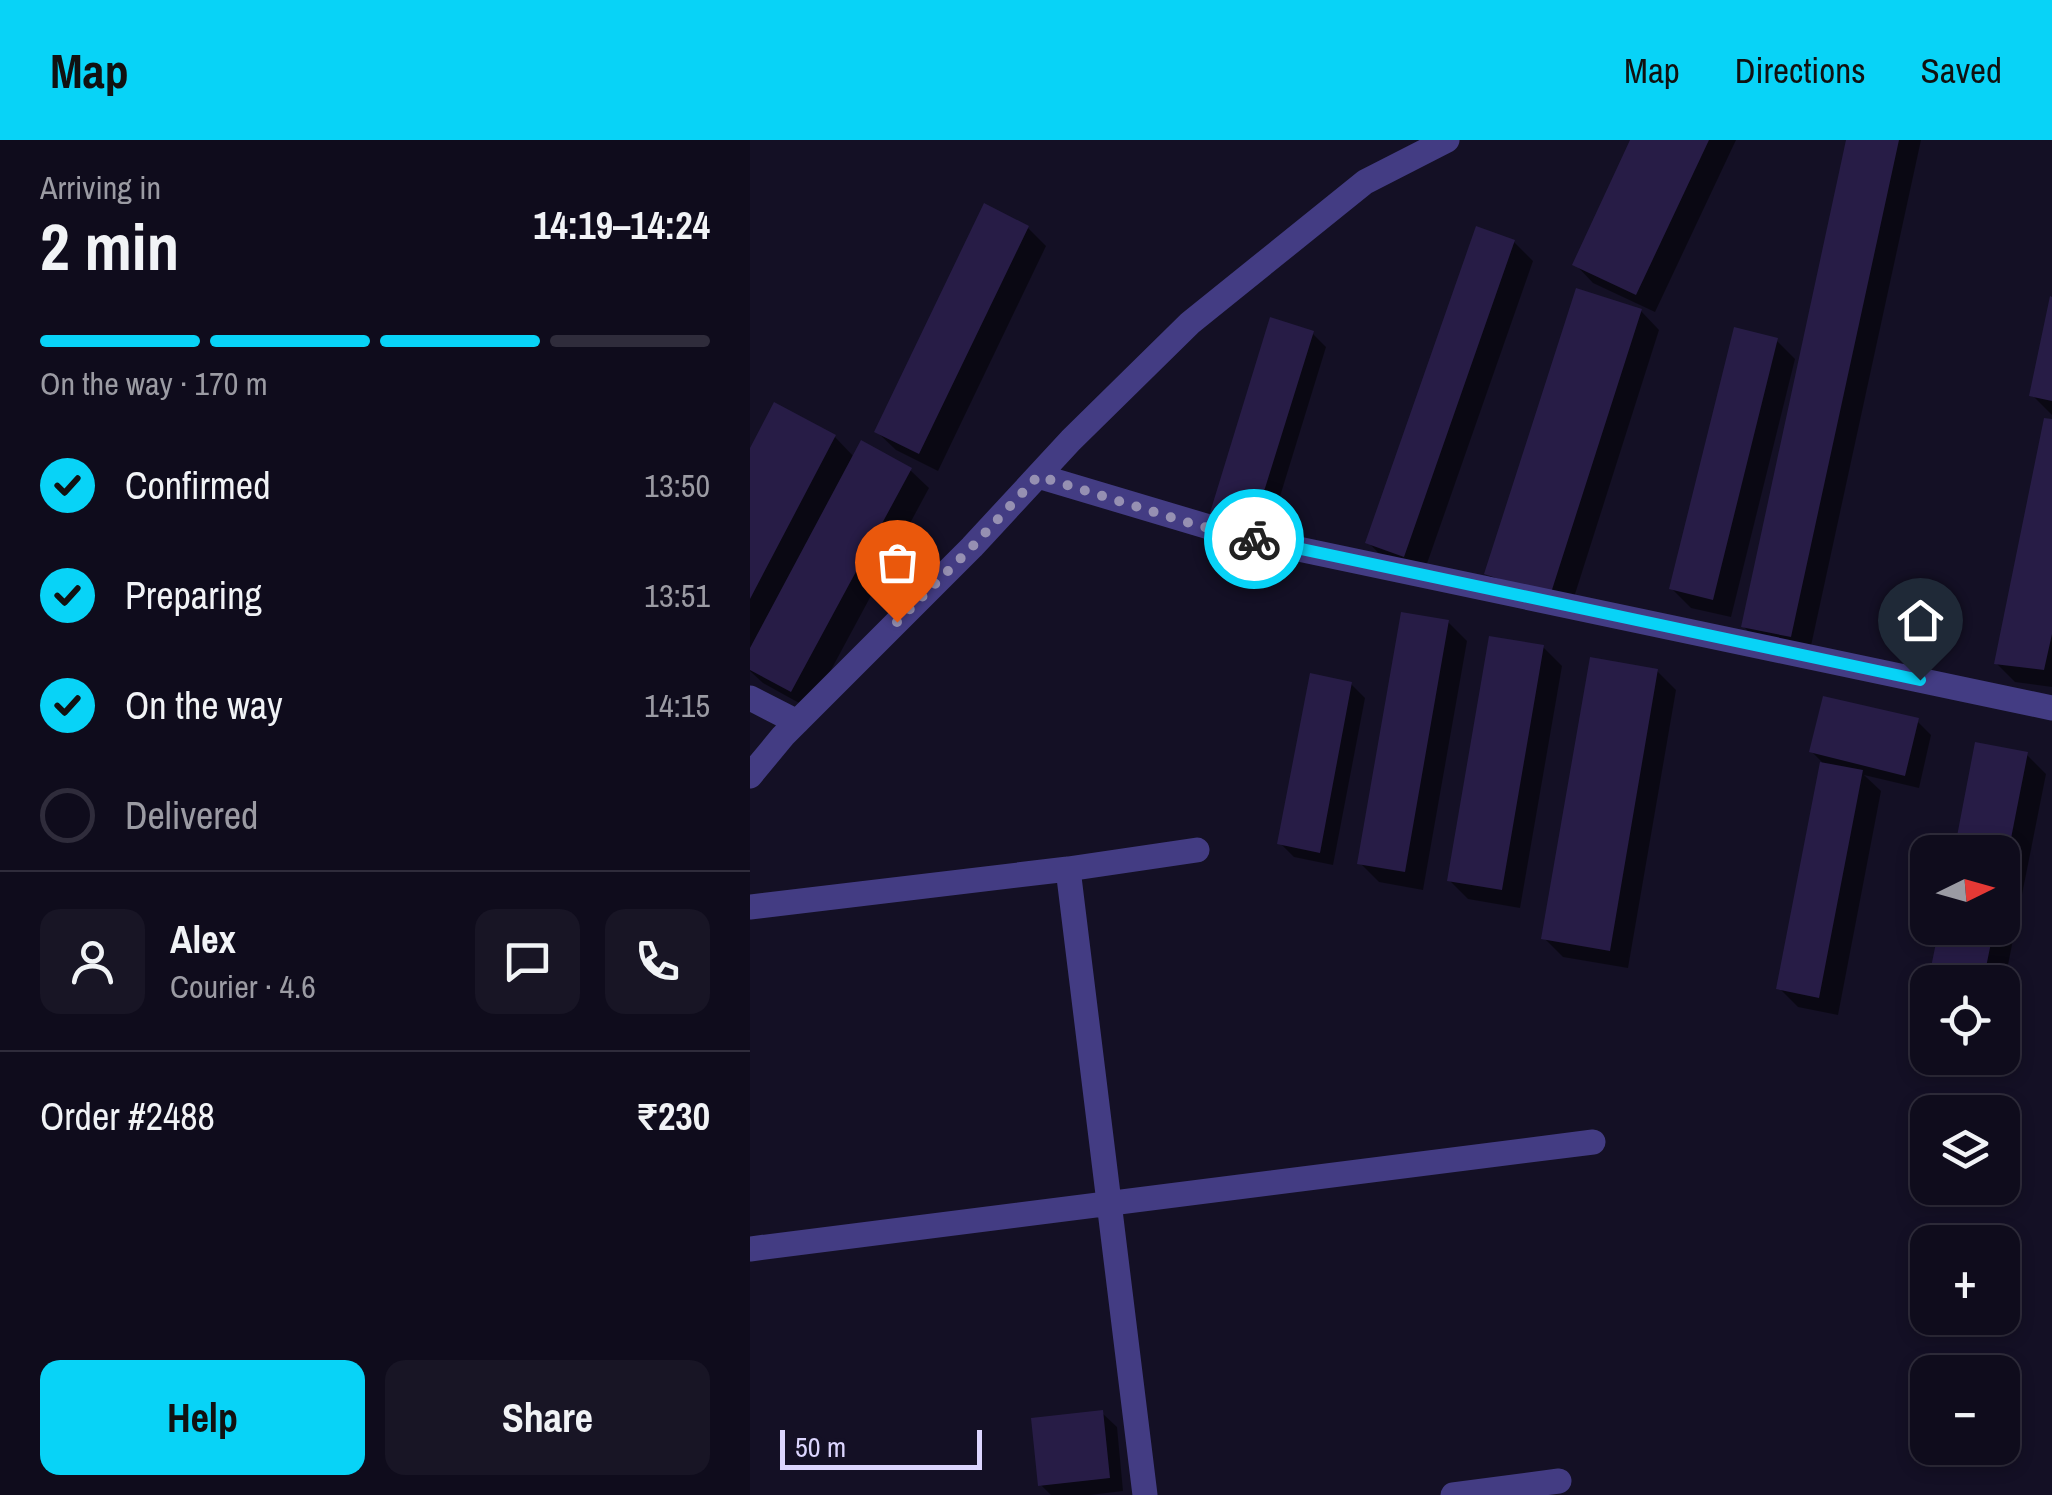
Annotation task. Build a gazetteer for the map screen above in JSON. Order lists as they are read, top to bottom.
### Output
{
  "scale_bar": "50 m",
  "north": "right",
  "page": {
    "header": "Map",
    "nav": ["Map", "Directions", "Saved"],
    "heading": ["2 min", "Arriving in", "14:19–14:24"],
    "panel": [
      "Alex",
      "Courier · 4.6",
      "Order #2488",
      "₹230"
    ],
    "bar": "On the way · 170 m",
    "list": [
      ["Confirmed", "13:50"],
      ["Preparing", "13:51"],
      ["On the way", "14:15"],
      "Delivered"
    ],
    "map_buttons": ["+", "−"],
    "buttons": ["Help", "Share"],
    "scale": "50 m"
  }
}
